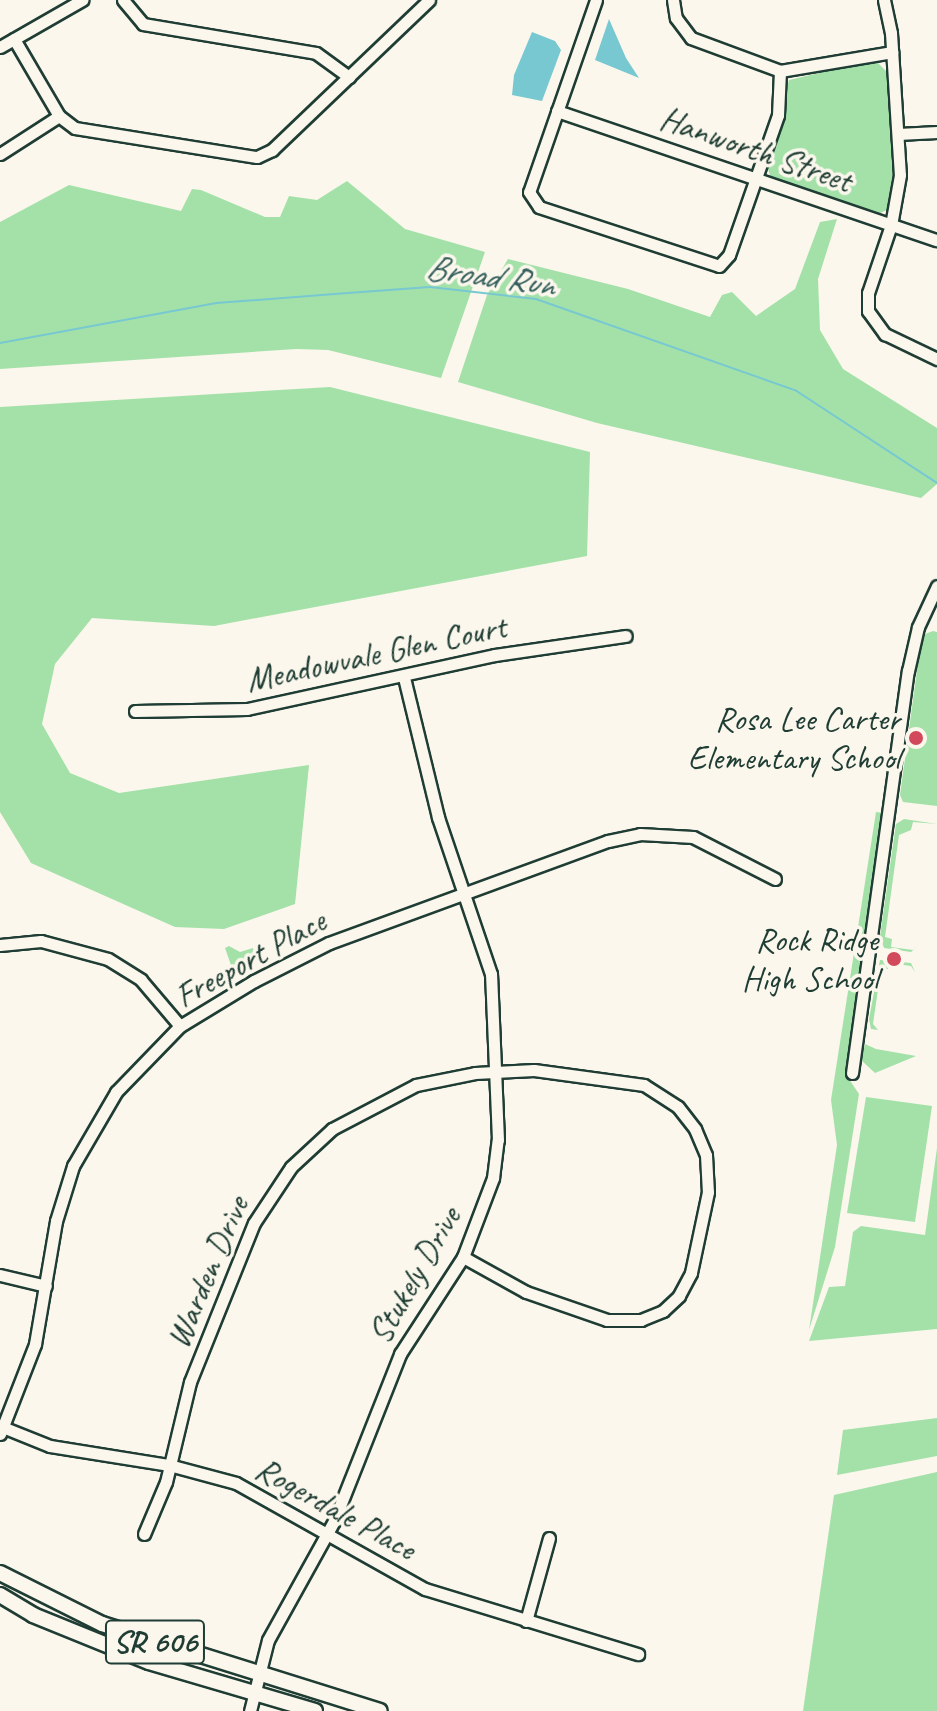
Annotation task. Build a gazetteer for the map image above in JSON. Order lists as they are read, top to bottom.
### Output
{
  "streets": {
    "main road": ["SR 606"],
    "street": [
      "Hanworth Street",
      "Meadowvale Glen Court",
      "Freeport Place",
      "Warden Drive",
      "Stukely Drive",
      "Rogerdale Place"
    ]
  },
  "crossings": [
    ["Meadowvale Glen Court", "Stukely Drive"],
    ["Freeport Place", "Stukely Drive"],
    ["Freeport Place", "Rogerdale Place"],
    ["Warden Drive", "Stukely Drive"],
    ["Warden Drive", "Rogerdale Place"],
    ["Stukely Drive", "Rogerdale Place"],
    ["Stukely Drive", "SR 606"]
  ],
  "water": ["Broad Run"],
  "places": ["Rosa Lee Carter Elementary School", "Rock Ridge High School"]
}
